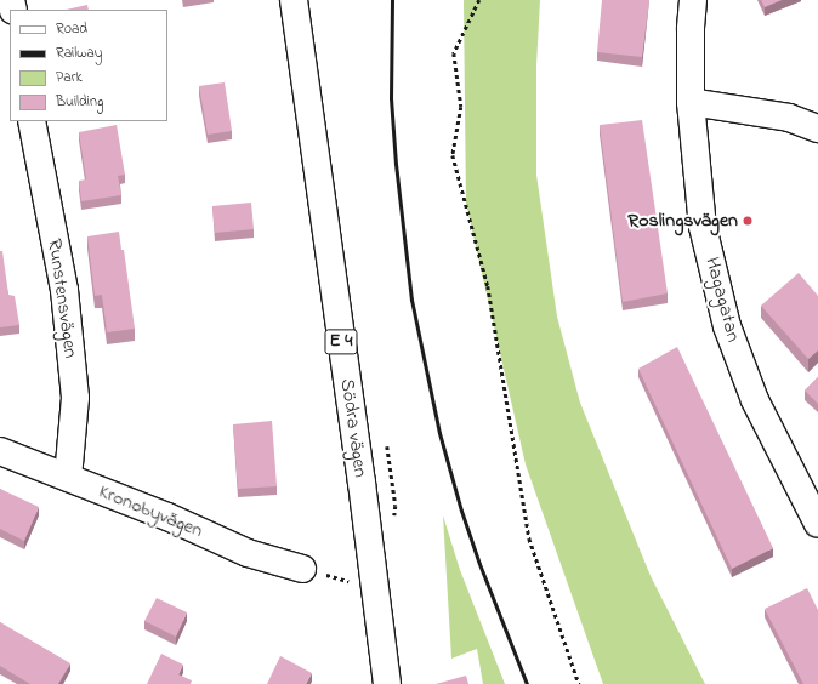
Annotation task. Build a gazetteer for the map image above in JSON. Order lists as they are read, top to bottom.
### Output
{
  "streets": {
    "main road": [
      "Runstensvägen",
      "Hagagatan",
      "E 4",
      "Södra vägen",
      "Kronobyvägen"
    ]
  },
  "crossings": [
    ["Runstensvägen", "Kronobyvägen"]
  ],
  "places": ["Roslingsvägen"],
  "legend": [
    "Road",
    "Railway",
    "Park",
    "Building"
  ]
}
